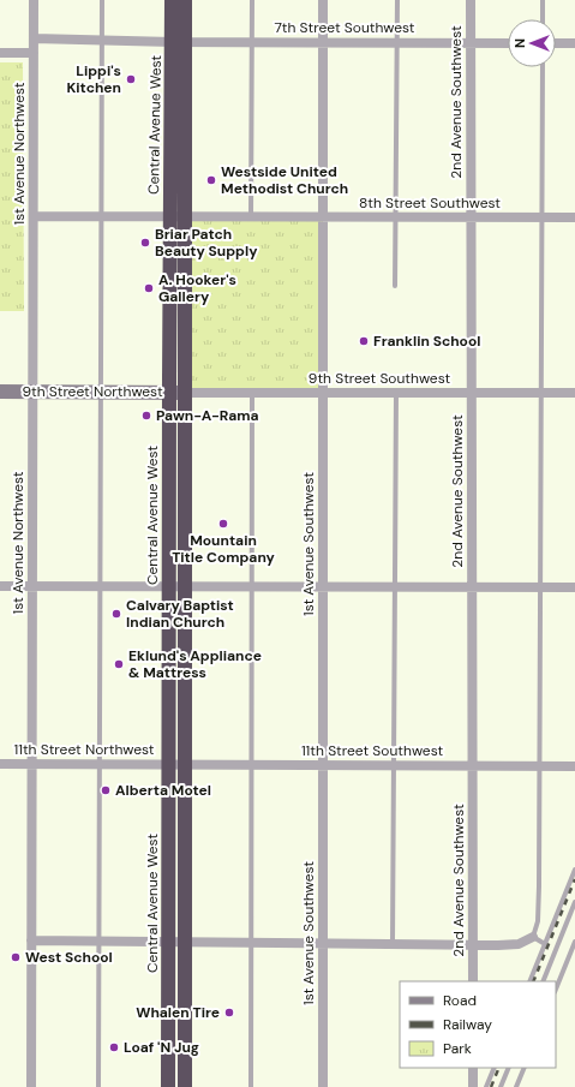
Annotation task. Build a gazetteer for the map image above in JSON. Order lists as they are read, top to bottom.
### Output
{
  "streets": {
    "highway": ["Central Avenue West"],
    "street": [
      "7th Street Southwest",
      "2nd Avenue Southwest",
      "1st Avenue Northwest",
      "8th Street Southwest",
      "9th Street Southwest",
      "9th Street Northwest",
      "1st Avenue Southwest",
      "11th Street Northwest",
      "11th Street Southwest"
    ]
  },
  "crossings": [
    ["7th Street Southwest", "2nd Avenue Southwest"],
    ["7th Street Southwest", "Central Avenue West"],
    ["7th Street Southwest", "1st Avenue Northwest"],
    ["7th Street Southwest", "1st Avenue Southwest"],
    ["2nd Avenue Southwest", "8th Street Southwest"],
    ["2nd Avenue Southwest", "9th Street Southwest"],
    ["2nd Avenue Southwest", "11th Street Southwest"],
    ["Central Avenue West", "8th Street Southwest"],
    ["Central Avenue West", "9th Street Southwest"],
    ["Central Avenue West", "9th Street Northwest"],
    ["Central Avenue West", "11th Street Northwest"],
    ["Central Avenue West", "11th Street Southwest"],
    ["1st Avenue Northwest", "8th Street Southwest"],
    ["1st Avenue Northwest", "9th Street Northwest"],
    ["1st Avenue Northwest", "11th Street Northwest"],
    ["8th Street Southwest", "1st Avenue Southwest"],
    ["9th Street Southwest", "9th Street Northwest"],
    ["9th Street Southwest", "1st Avenue Southwest"],
    ["1st Avenue Southwest", "11th Street Southwest"],
    ["11th Street Northwest", "11th Street Southwest"]
  ],
  "places": [
    "Lippi's Kitchen",
    "Westside United Methodist Church",
    "Briar Patch Beauty Supply",
    "A. Hooker's Gallery",
    "Franklin School",
    "Pawn-A-Rama",
    "Mountain Title Company",
    "Calvary Baptist Indian Church",
    "Eklund's Appliance & Mattress",
    "Alberta Motel",
    "West School",
    "Whalen Tire",
    "Loaf 'N Jug"
  ],
  "legend": ["Road", "Railway", "Park"],
  "north": "left"
}
